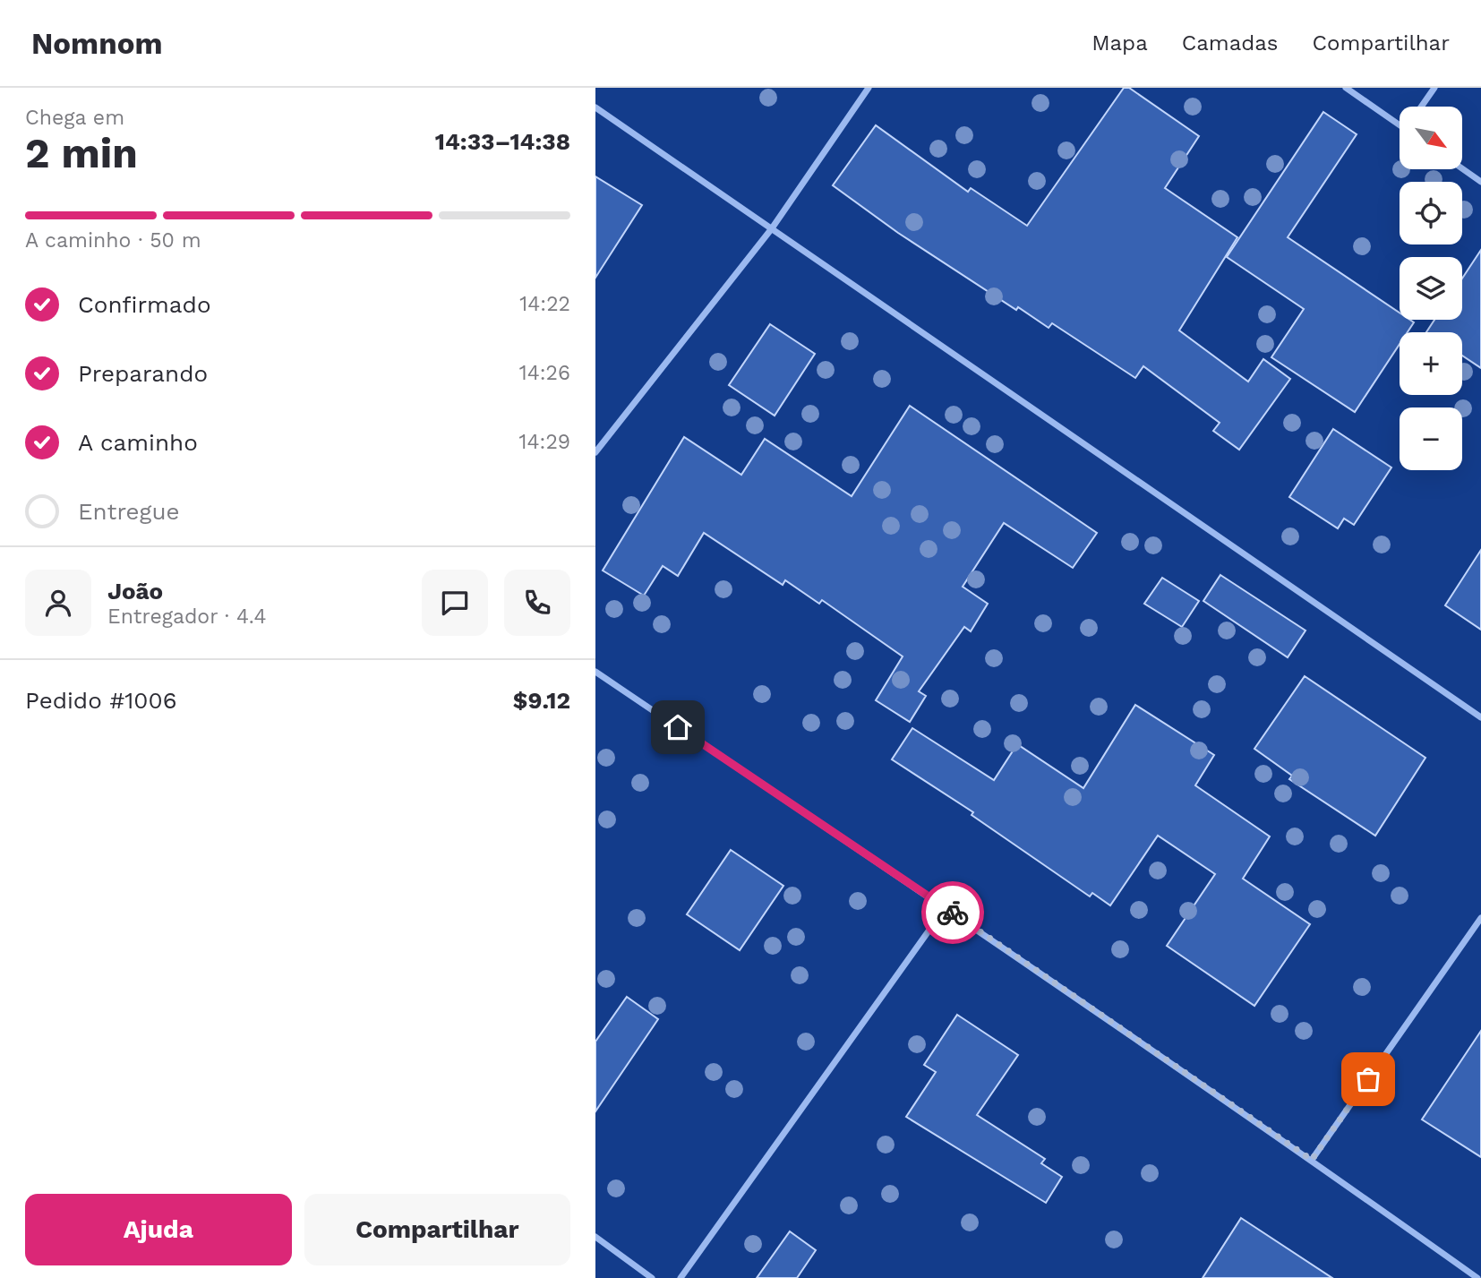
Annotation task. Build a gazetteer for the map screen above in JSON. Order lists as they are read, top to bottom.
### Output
{
  "north": "bottom right",
  "page": {
    "header": "Nomnom",
    "nav": ["Mapa", "Camadas", "Compartilhar"],
    "heading": ["2 min", "Chega em", "14:33–14:38"],
    "panel": [
      "João",
      "Entregador · 4.4",
      "Pedido #1006",
      "$9.12"
    ],
    "map_buttons": ["+", "−"],
    "bar": "A caminho · 50 m",
    "list": [
      ["Confirmado", "14:22"],
      ["Preparando", "14:26"],
      ["A caminho", "14:29"],
      "Entregue"
    ],
    "buttons": ["Ajuda", "Compartilhar"]
  }
}
